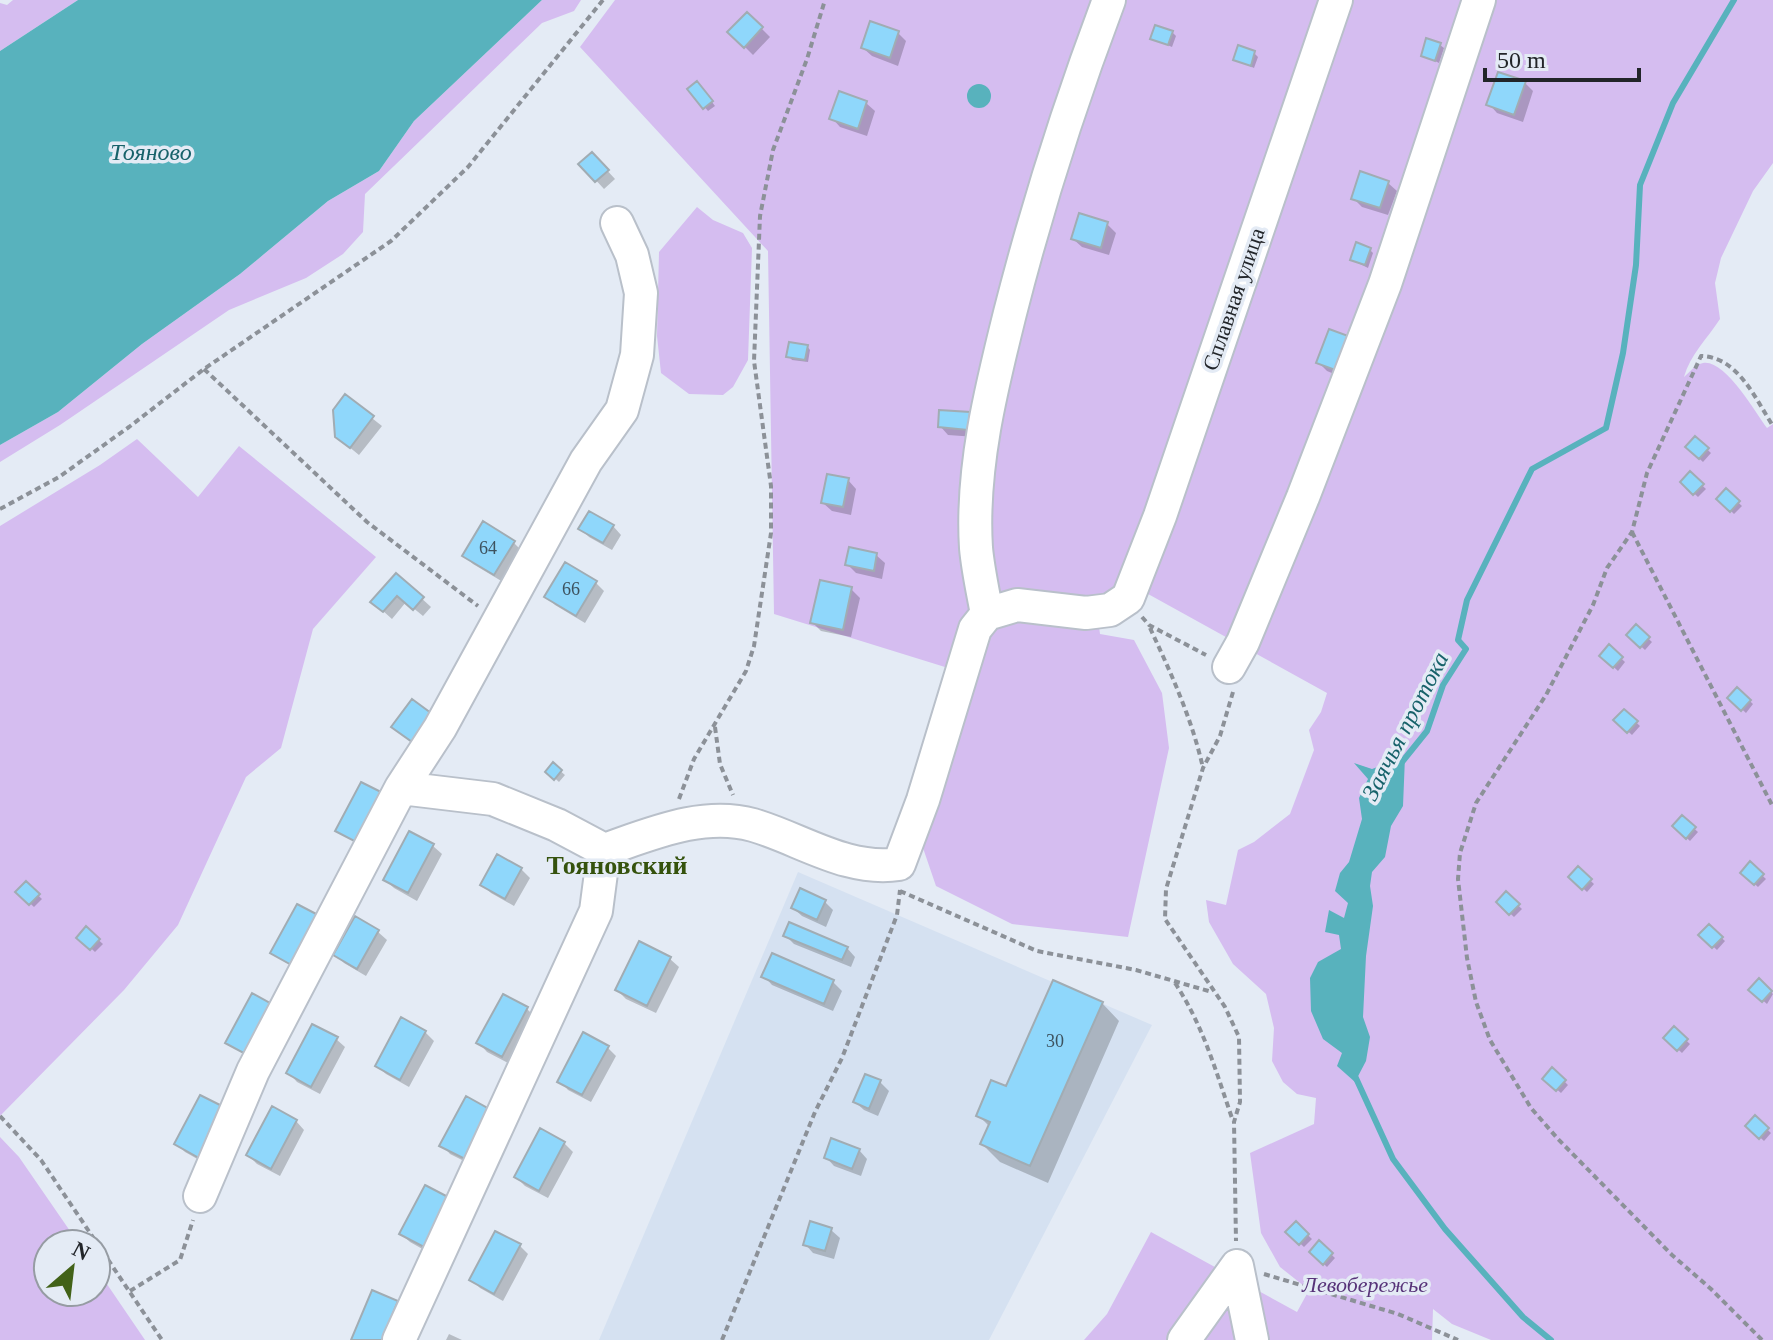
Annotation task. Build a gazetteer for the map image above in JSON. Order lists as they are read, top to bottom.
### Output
{
  "streets": {
    "street": ["Сплавная улица"]
  },
  "districts": ["Тояновский"],
  "water": ["Тояново", "Заячья протока"],
  "parks": ["Левобережье"],
  "house_numbers": ["64", "66", "30"],
  "scale_bar": "50 m",
  "north": "top right"
}
